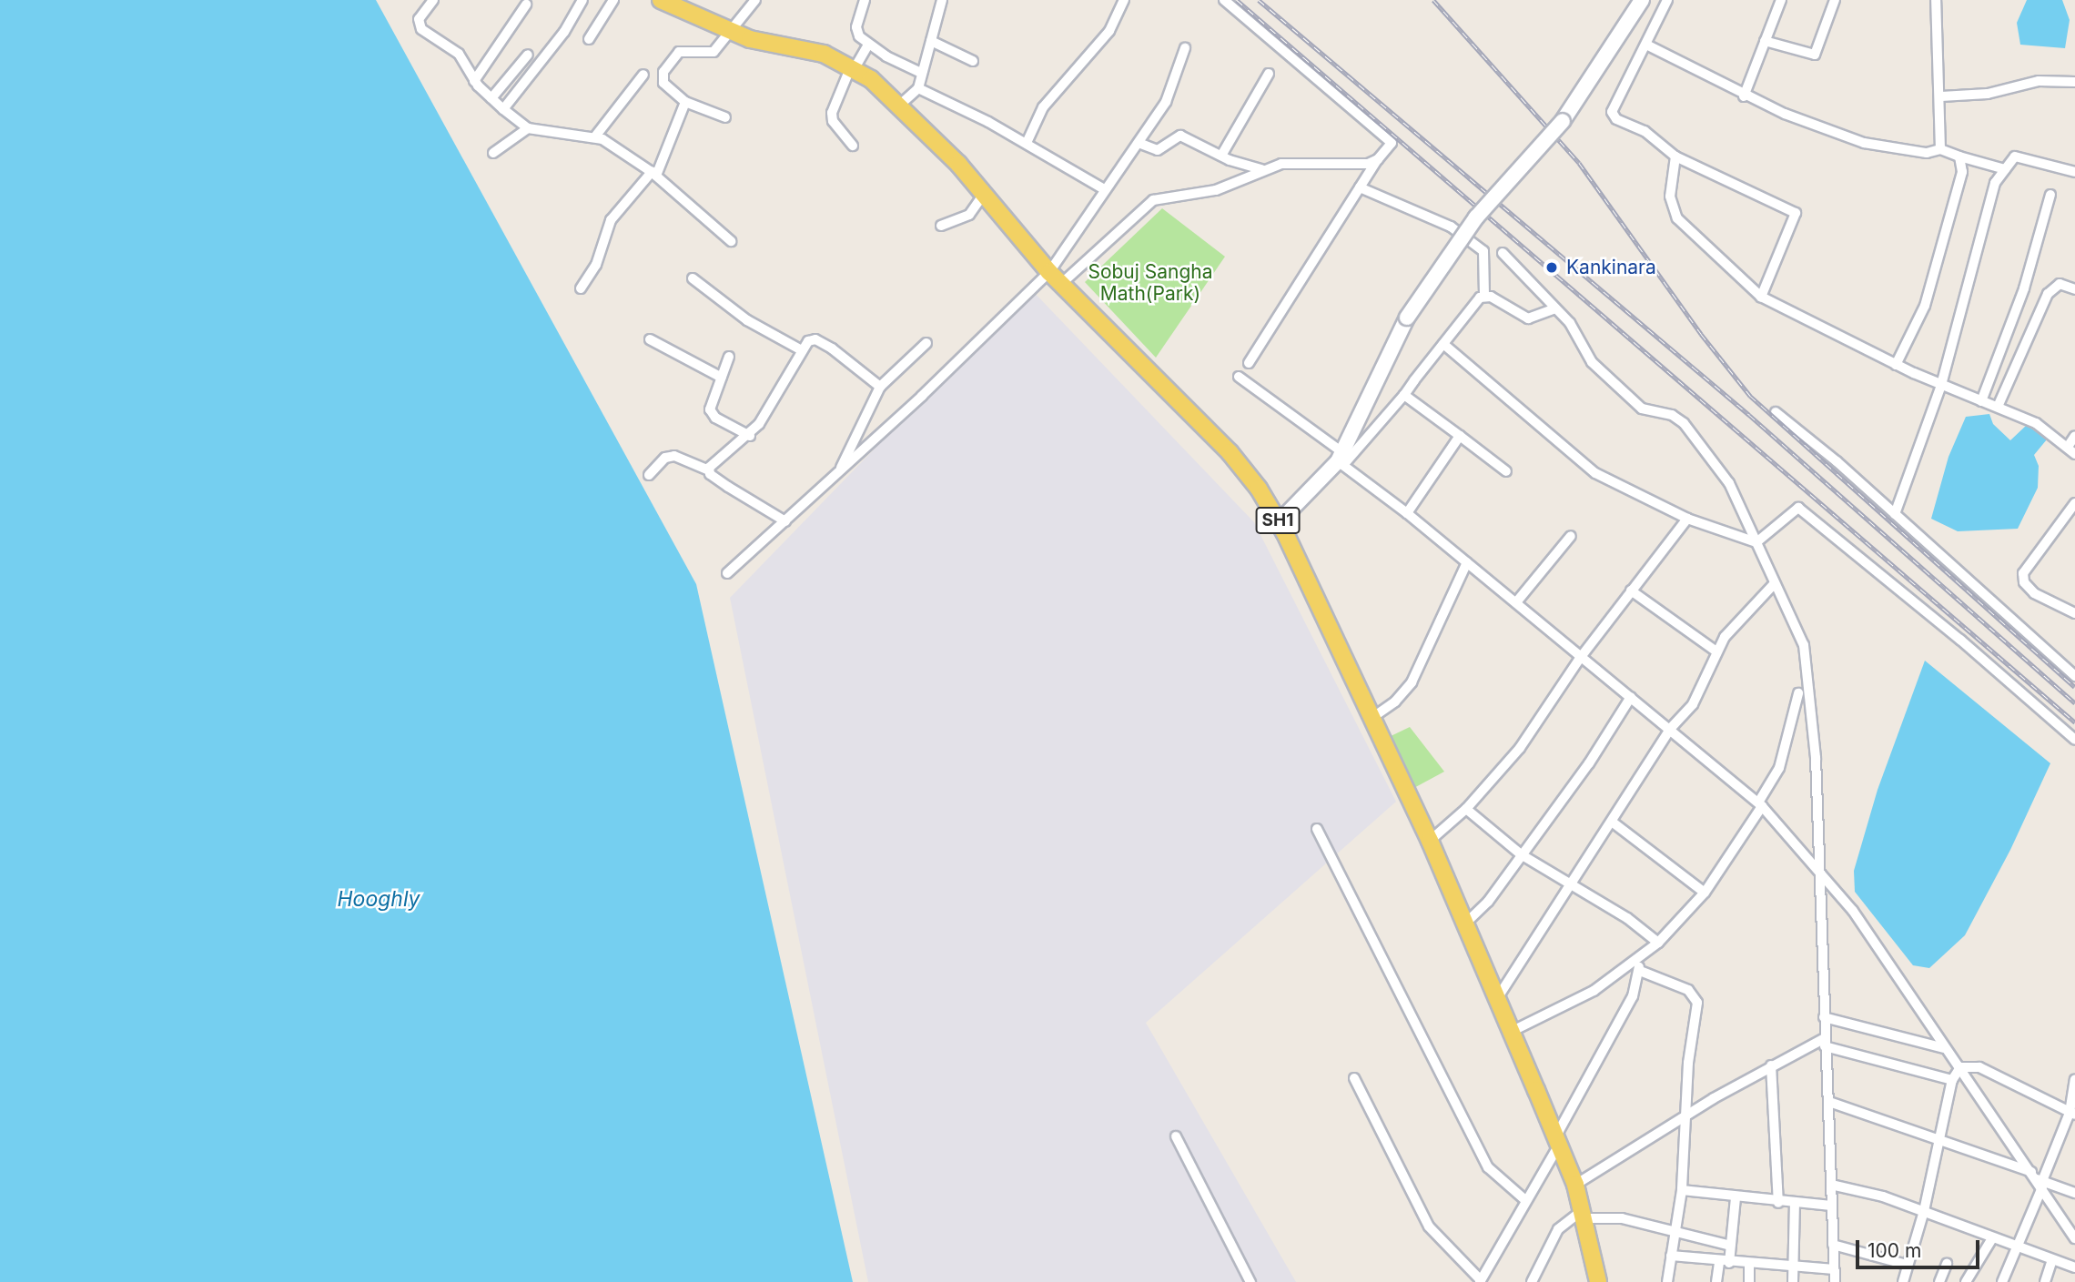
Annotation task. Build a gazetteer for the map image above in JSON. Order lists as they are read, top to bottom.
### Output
{
  "streets": {
    "main road": ["SH1"]
  },
  "water": ["Hooghly"],
  "parks": ["Sobuj Sangha Math(Park)"],
  "places": ["Kankinara"],
  "scale_bar": "100 m"
}
